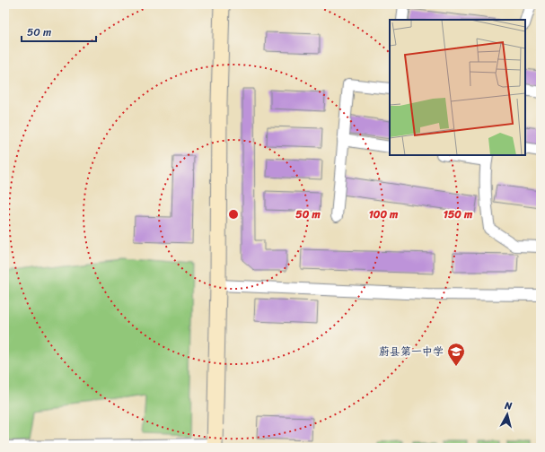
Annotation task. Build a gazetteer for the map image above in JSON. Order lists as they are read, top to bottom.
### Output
{
  "places": {
    "school or university": ["蔚县第一中学"]
  },
  "scale_bar": "50 m",
  "north": "top",
  "rings": ["50 m", "100 m", "150 m"]
}
